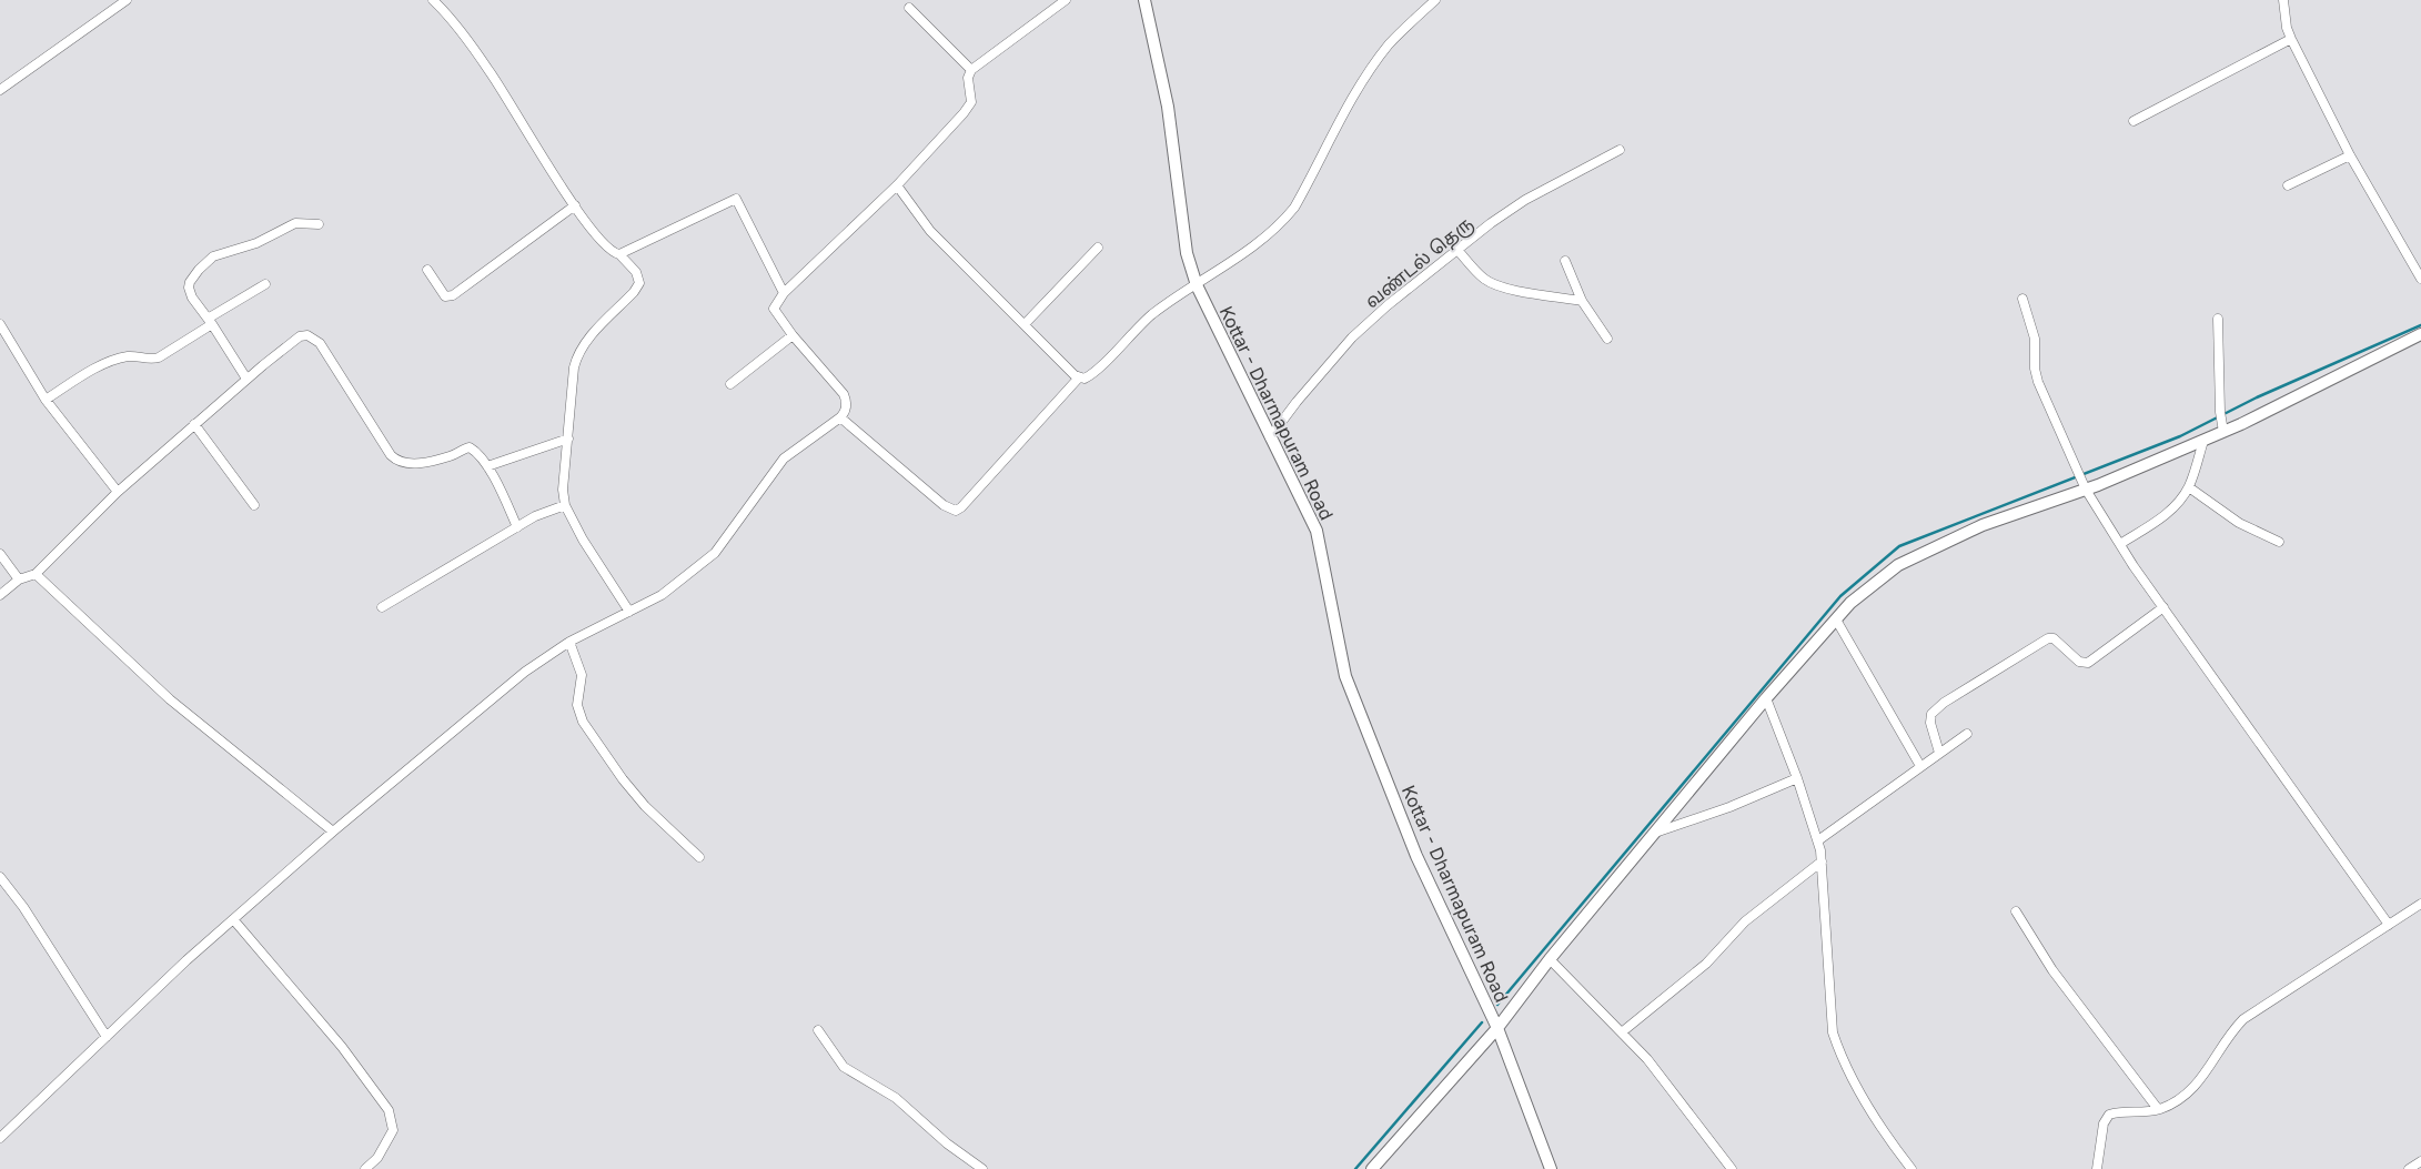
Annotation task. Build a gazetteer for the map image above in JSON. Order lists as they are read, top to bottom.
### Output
{
  "streets": {
    "street": ["வண்டல் தெரு", "Kottar - Dharmapuram Road"]
  },
  "crossings": [
    ["வண்டல் தெரு", "Kottar - Dharmapuram Road"]
  ]
}
